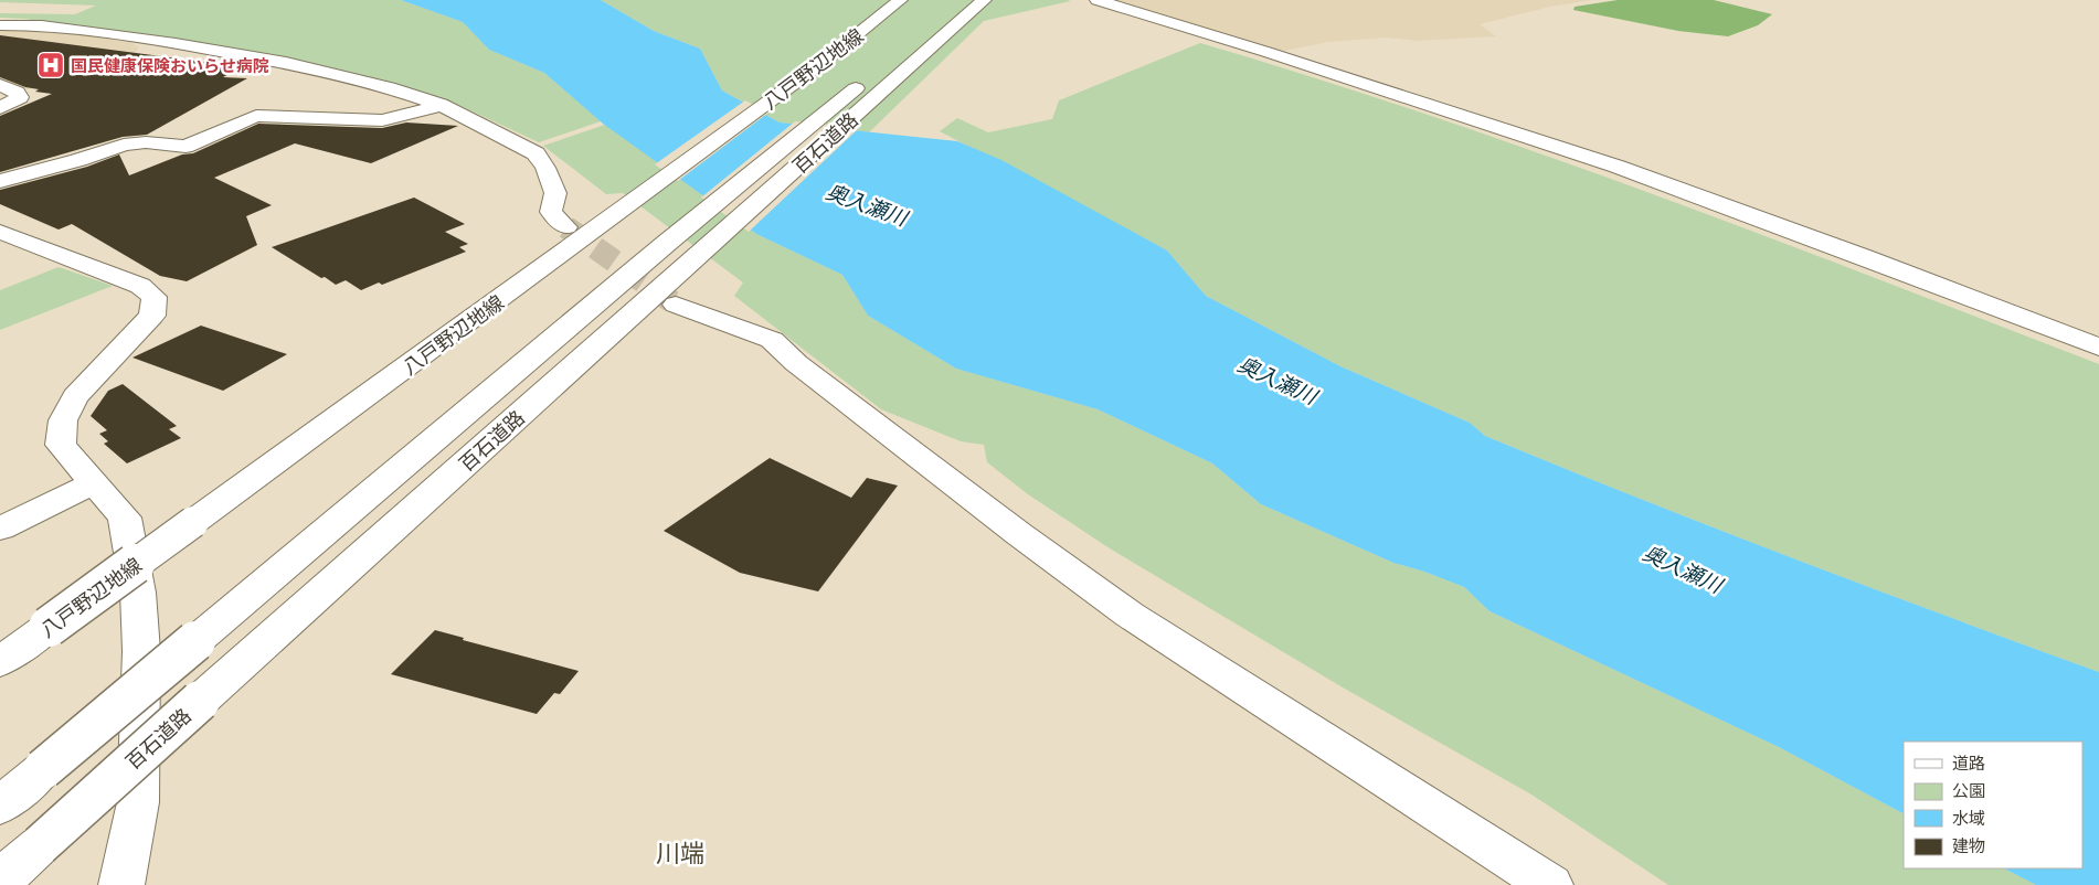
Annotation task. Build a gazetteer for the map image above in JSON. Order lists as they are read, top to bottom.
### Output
{
  "streets": {
    "main road": ["八戸野辺地線", "百石道路"]
  },
  "districts": ["川端"],
  "water": ["奥入瀬川"],
  "places": {
    "hospital": ["国民健康保険おいらせ病院"]
  },
  "legend": [
    "道路",
    "公園",
    "水域",
    "建物"
  ]
}
